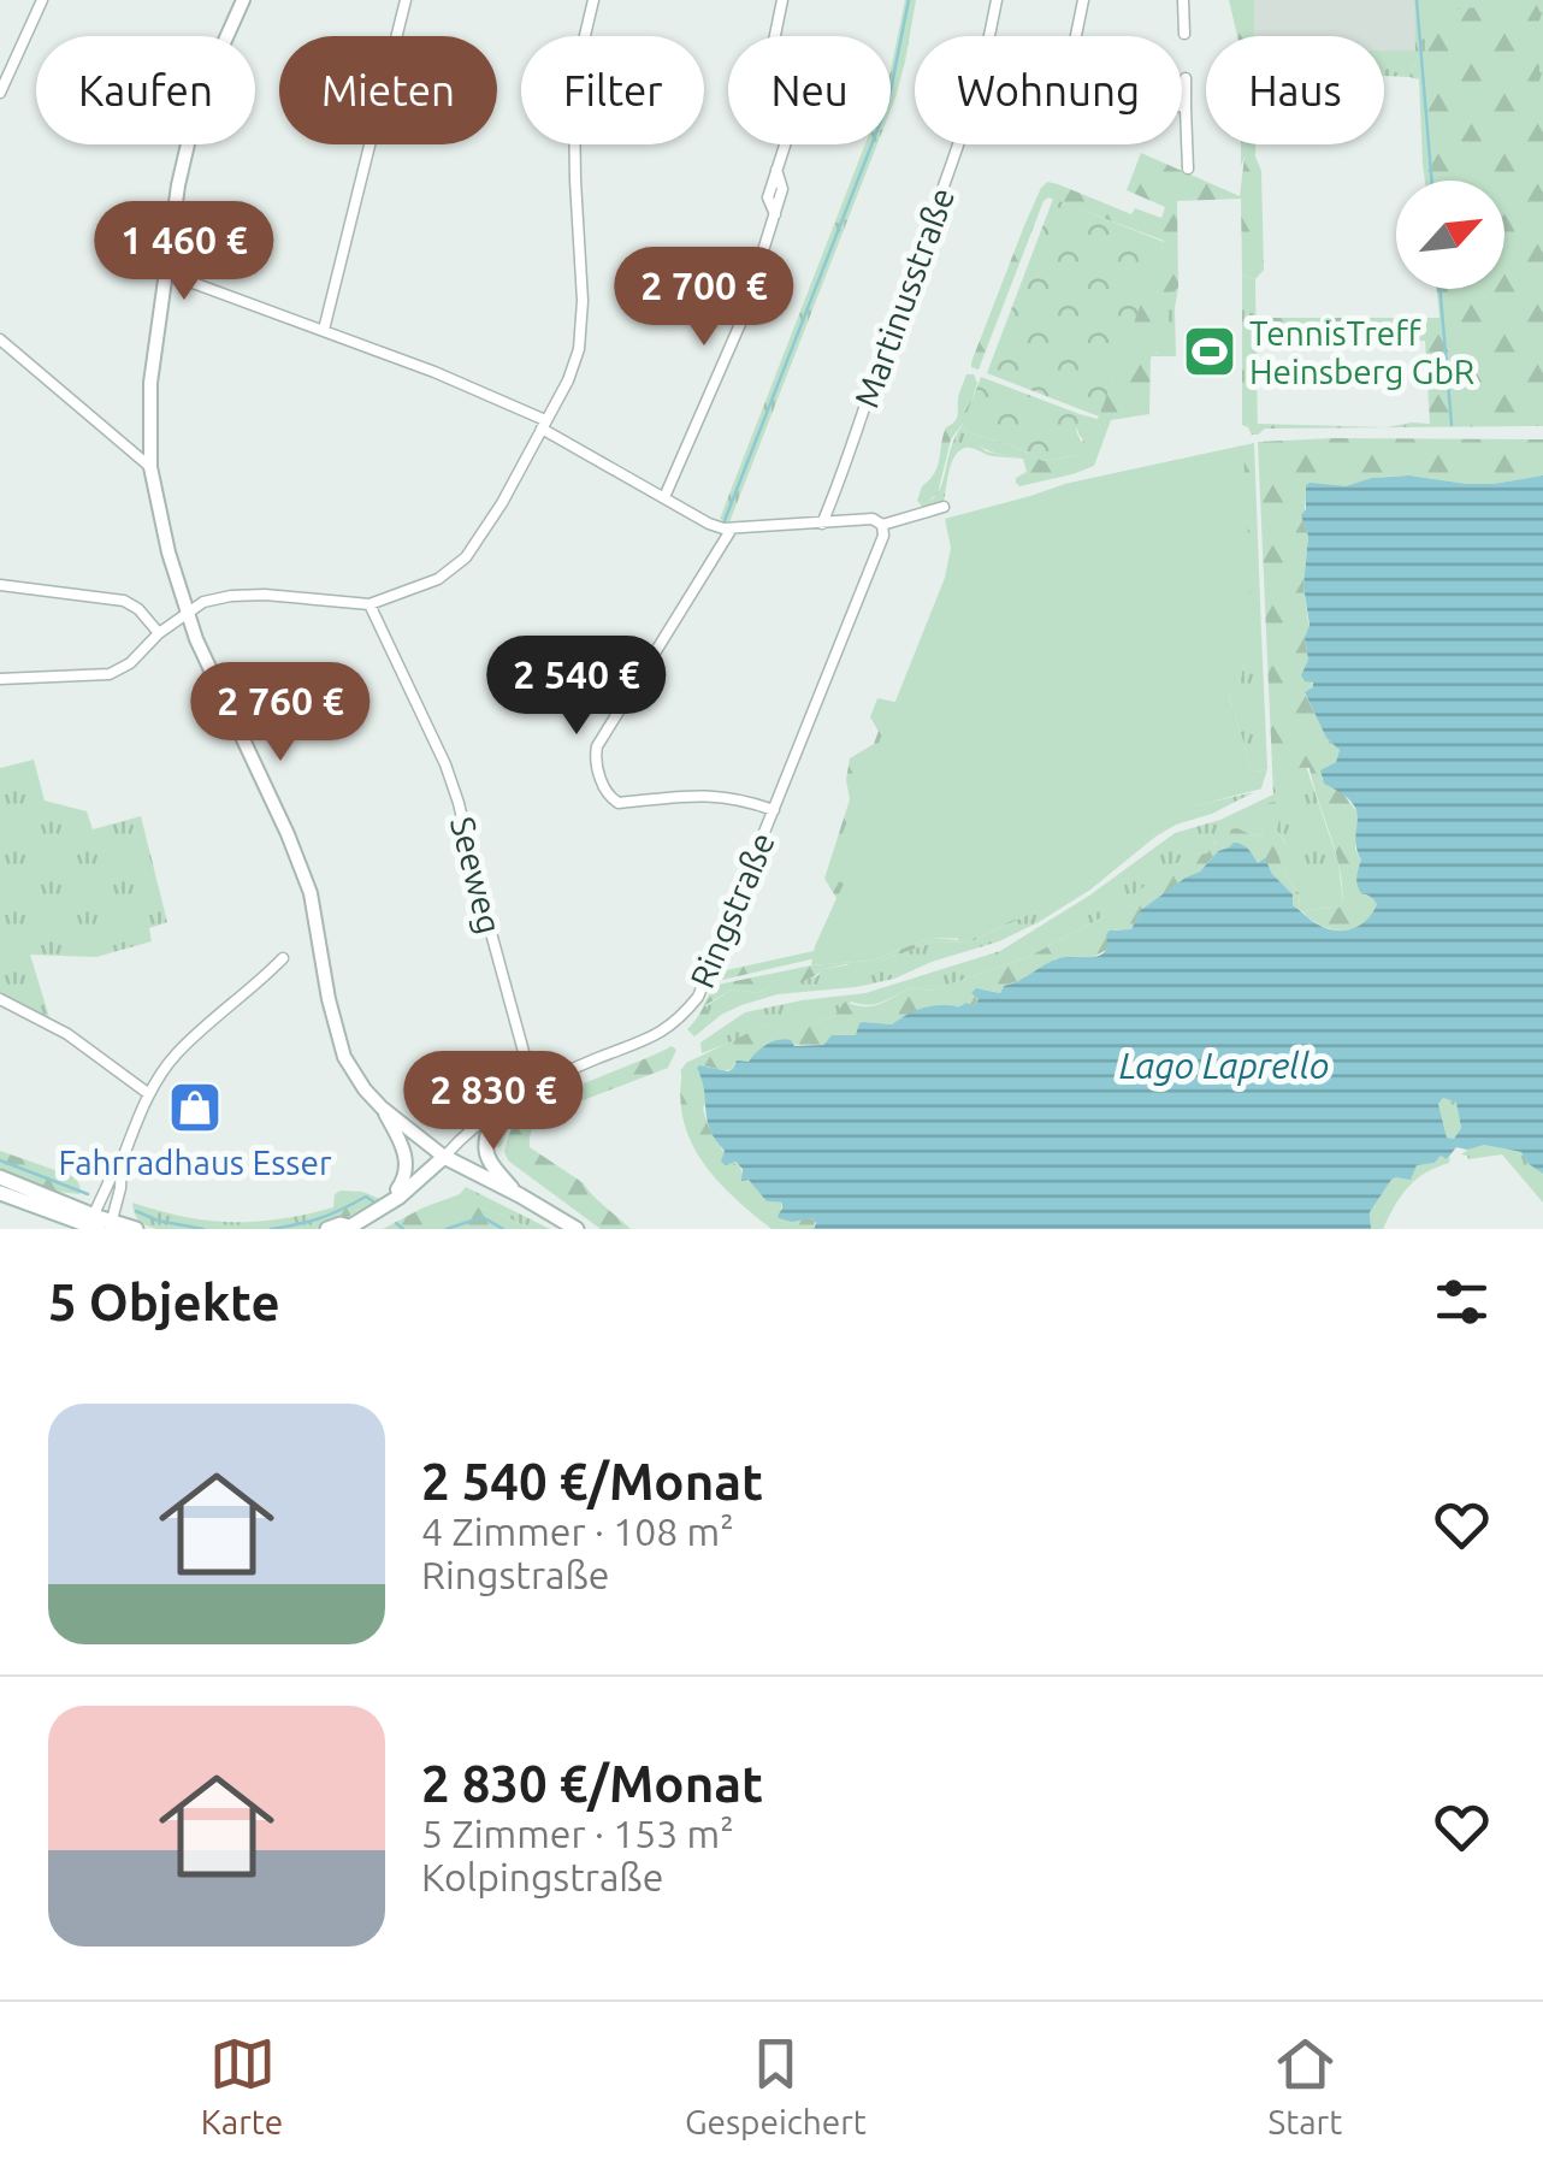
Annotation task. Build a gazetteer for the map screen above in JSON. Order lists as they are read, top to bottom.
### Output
{
  "streets": {
    "street": ["Martinusstraße", "Seeweg", "Ringstraße"]
  },
  "crossings": [
    ["Seeweg", "Ringstraße"]
  ],
  "water": ["Lago Laprello"],
  "places": {
    "sports": ["TennisTreff Heinsberg GbR"],
    "shop": ["Fahrradhaus Esser"]
  },
  "north": "top right",
  "page": {
    "chip": [
      "Kaufen",
      "Mieten",
      "Filter",
      "Neu",
      "Wohnung",
      "Haus"
    ],
    "price": [
      "1 460 €",
      "2 700 €",
      "2 540 €",
      "2 760 €",
      "2 830 €"
    ],
    "heading": "5 Objekte",
    "list": [
      {
        "name": "2 540 €/Monat",
        "note": "4 Zimmer · 108 m² · Ringstraße"
      },
      {
        "name": "2 830 €/Monat",
        "note": "5 Zimmer · 153 m² · Kolpingstraße"
      }
    ],
    "tabs": ["Karte", "Gespeichert", "Start"]
  }
}
